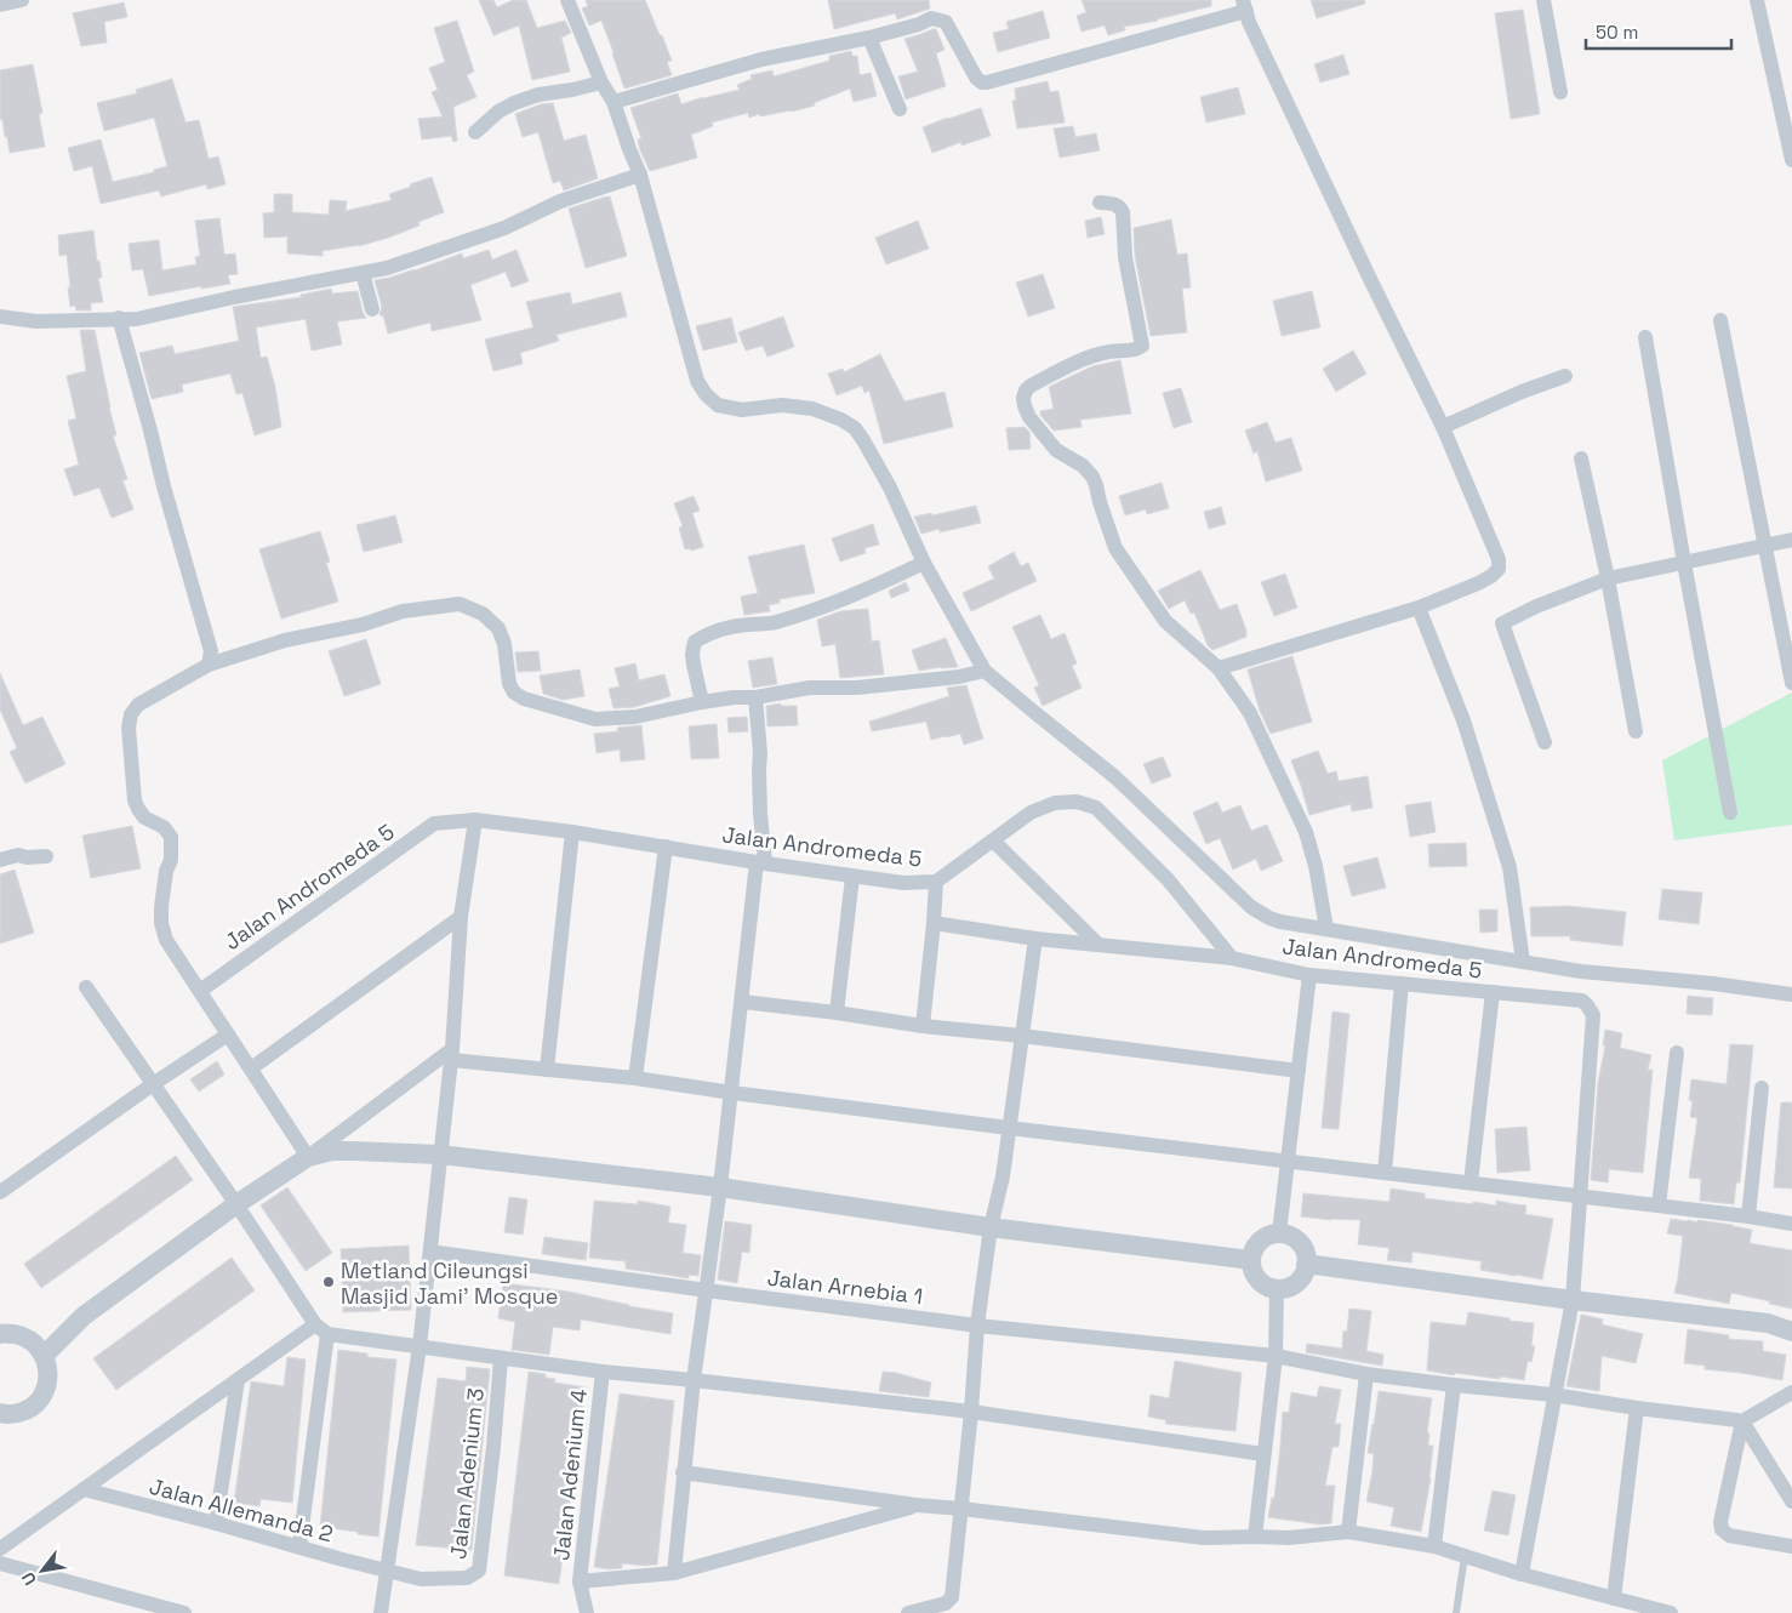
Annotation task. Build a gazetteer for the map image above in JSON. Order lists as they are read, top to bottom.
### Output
{
  "streets": {
    "street": [
      "Jalan Andromeda 5",
      "Jalan Arnebia 1",
      "Jalan Adenium 3",
      "Jalan Adenium 4",
      "Jalan Allemanda 2"
    ]
  },
  "crossings": [
    ["Jalan Adenium 3", "Jalan Allemanda 2"]
  ],
  "places": ["Metland Cileungsi Masjid Jami' Mosque"],
  "scale_bar": "50 m",
  "north": "bottom left"
}
